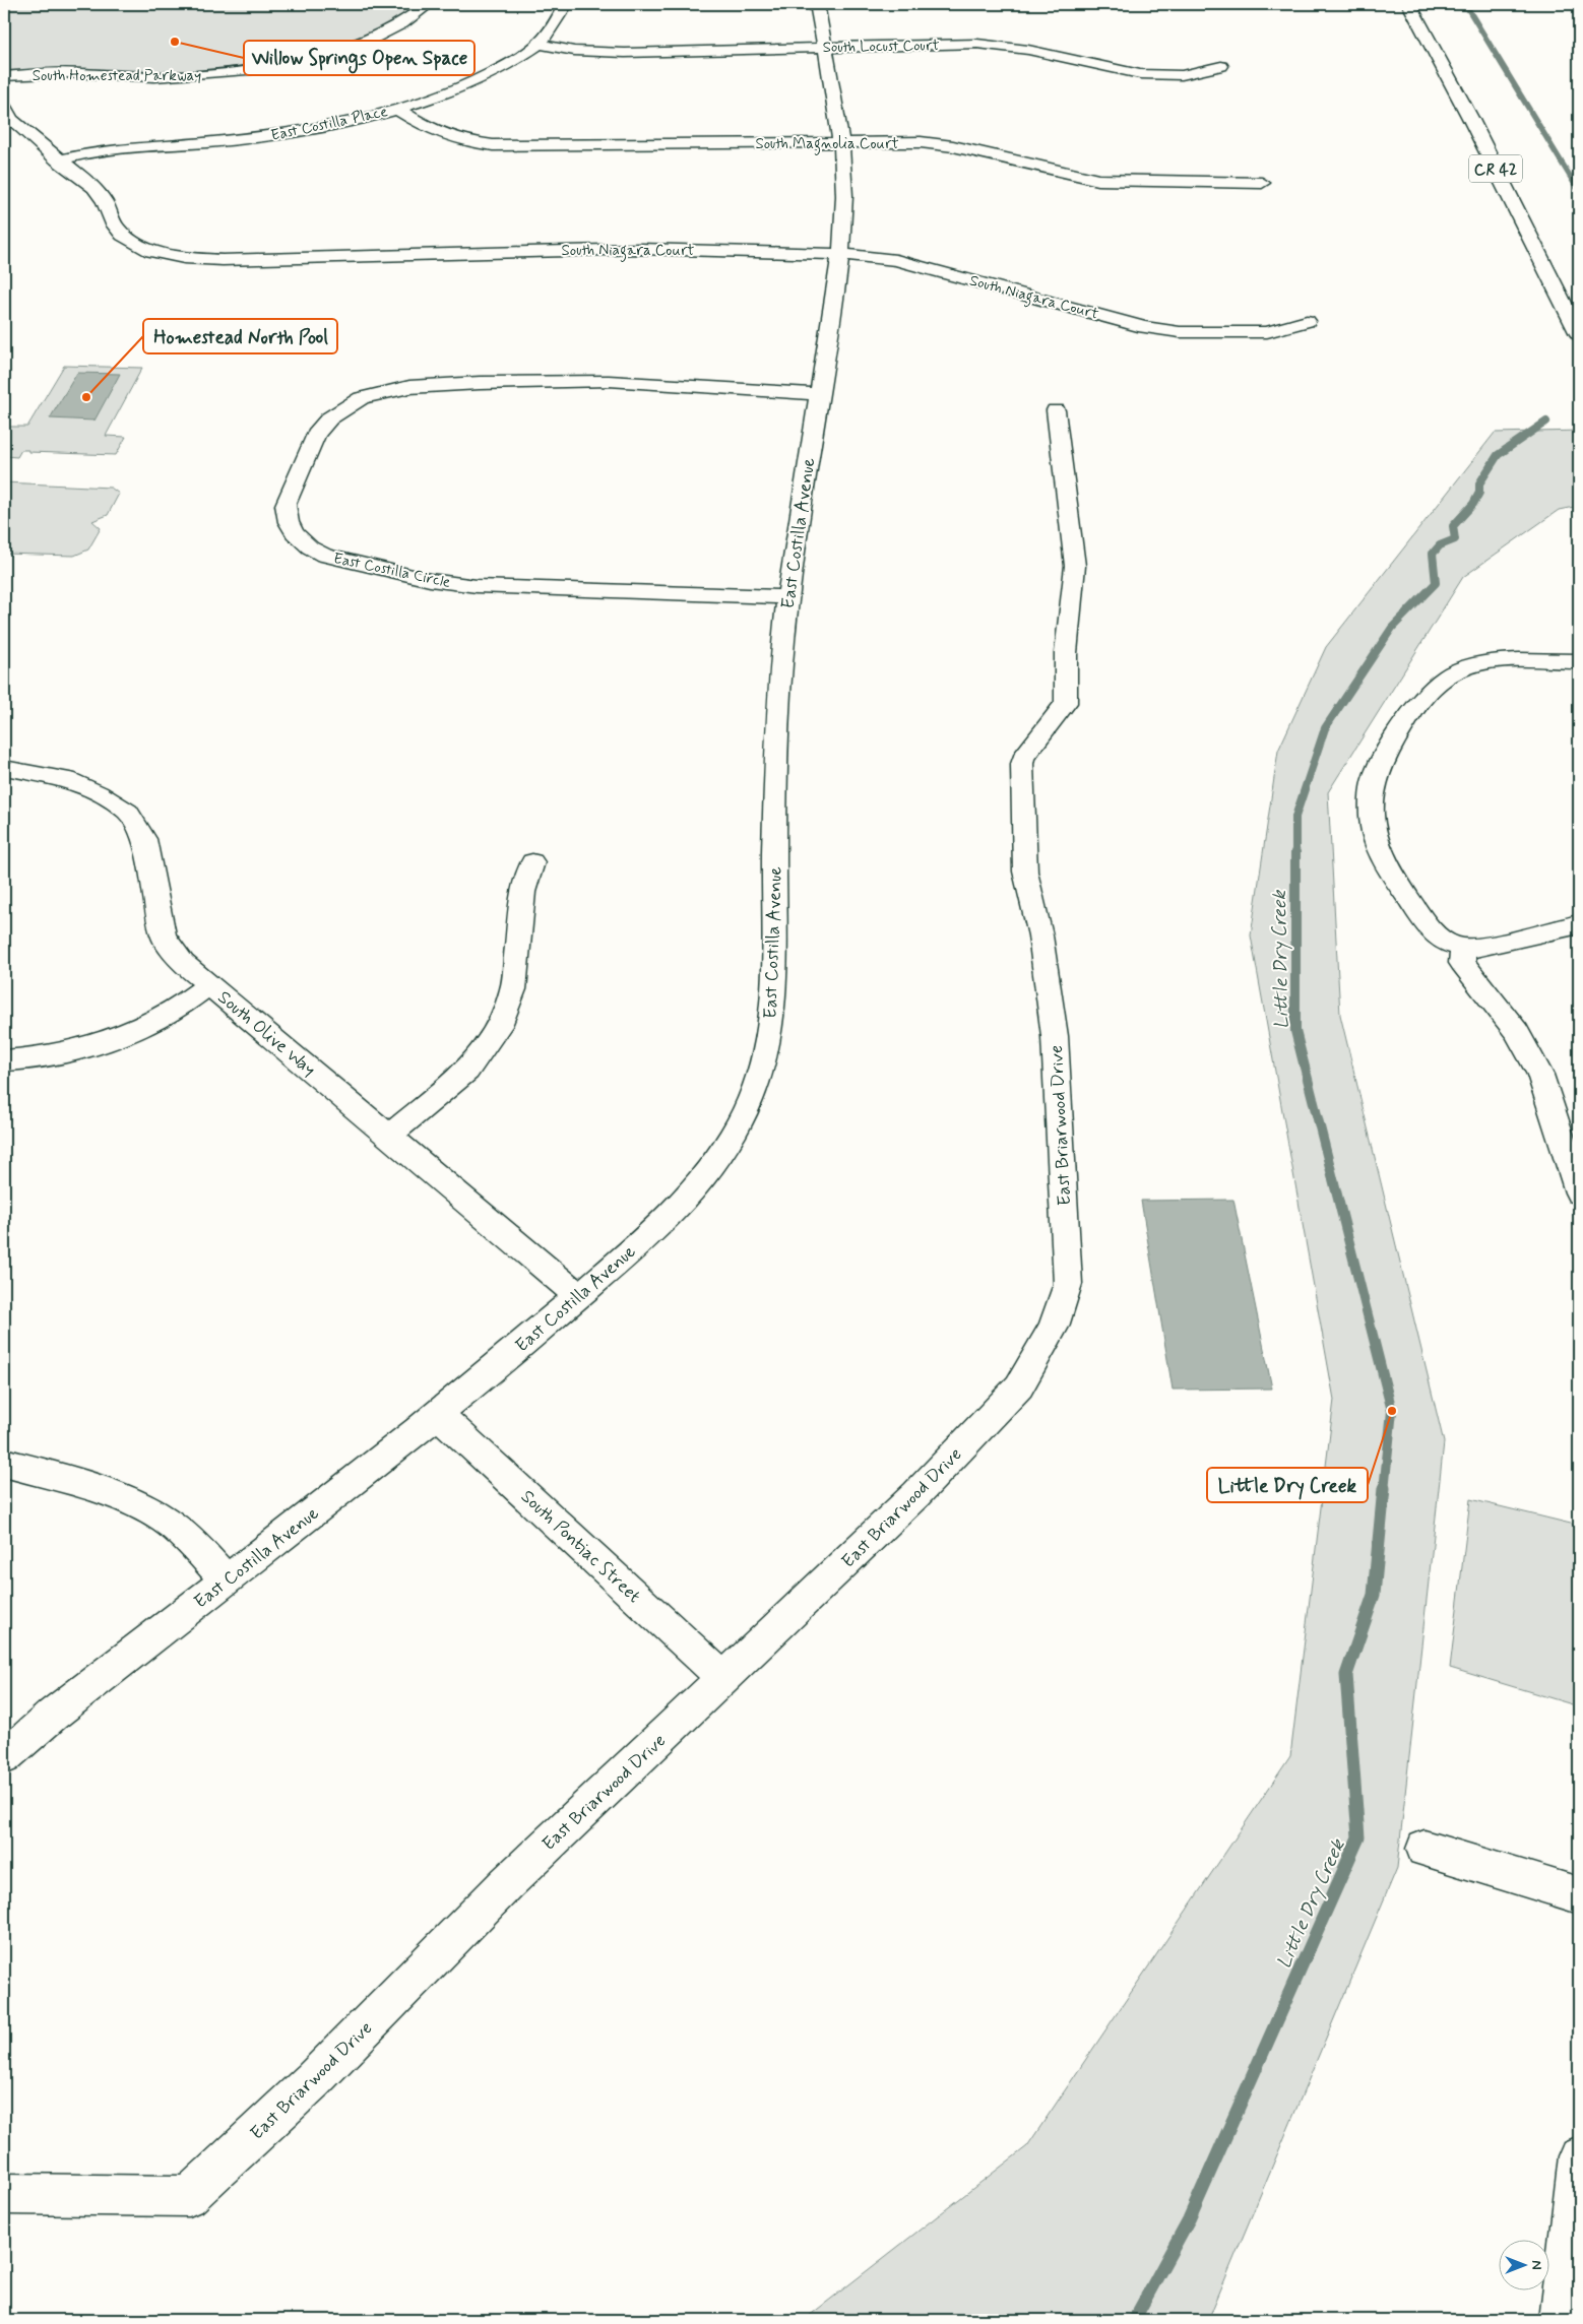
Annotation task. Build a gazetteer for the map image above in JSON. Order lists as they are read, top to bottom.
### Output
{
  "streets": {
    "street": [
      "South Locust Court",
      "South Homestead Parkway",
      "East Costilla Place",
      "South Magnolia Court",
      "CR 42",
      "South Niagara Court",
      "East Costilla Avenue",
      "East Costilla Circle",
      "South Olive Way",
      "East Briarwood Drive",
      "South Pontiac Street"
    ]
  },
  "crossings": [
    ["South Locust Court", "East Costilla Place"],
    ["South Locust Court", "East Costilla Avenue"],
    ["South Homestead Parkway", "South Niagara Court"],
    ["East Costilla Place", "South Magnolia Court"],
    ["East Costilla Place", "South Niagara Court"],
    ["South Magnolia Court", "East Costilla Avenue"],
    ["South Niagara Court", "East Costilla Avenue"],
    ["East Costilla Avenue", "East Costilla Circle"],
    ["East Costilla Avenue", "South Olive Way"],
    ["East Costilla Avenue", "South Pontiac Street"],
    ["East Briarwood Drive", "South Pontiac Street"]
  ],
  "water": ["Little Dry Creek"],
  "places": ["Willow Springs Open Space", "Homestead North Pool", "Little Dry Creek"],
  "north": "right"
}
